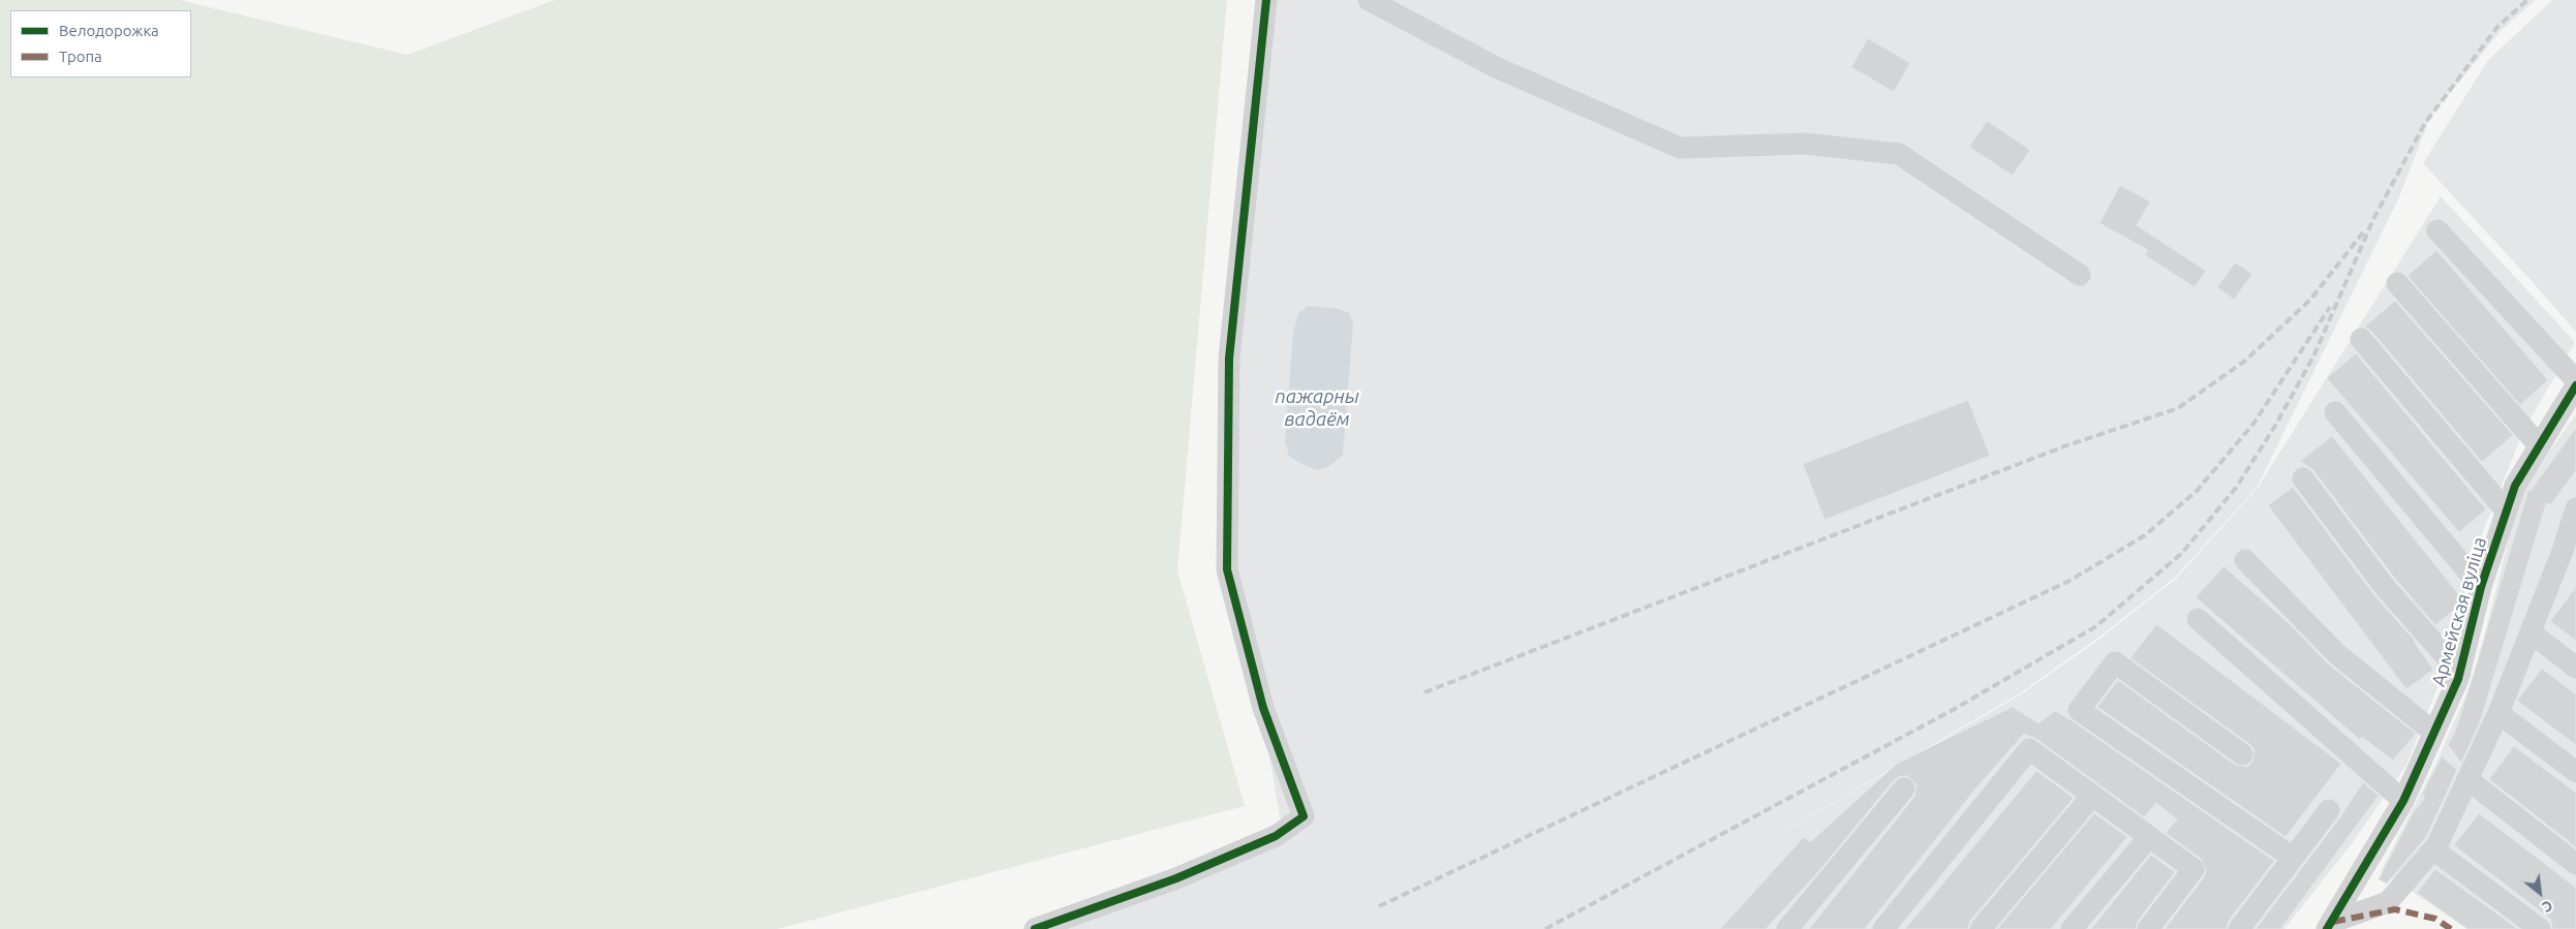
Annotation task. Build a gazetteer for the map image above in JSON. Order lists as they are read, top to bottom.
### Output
{
  "streets": {
    "street": ["Армейская вуліца"]
  },
  "water": ["пажарны вадаём"],
  "legend": ["Велодорожка", "Тропа"],
  "north": "bottom right"
}
